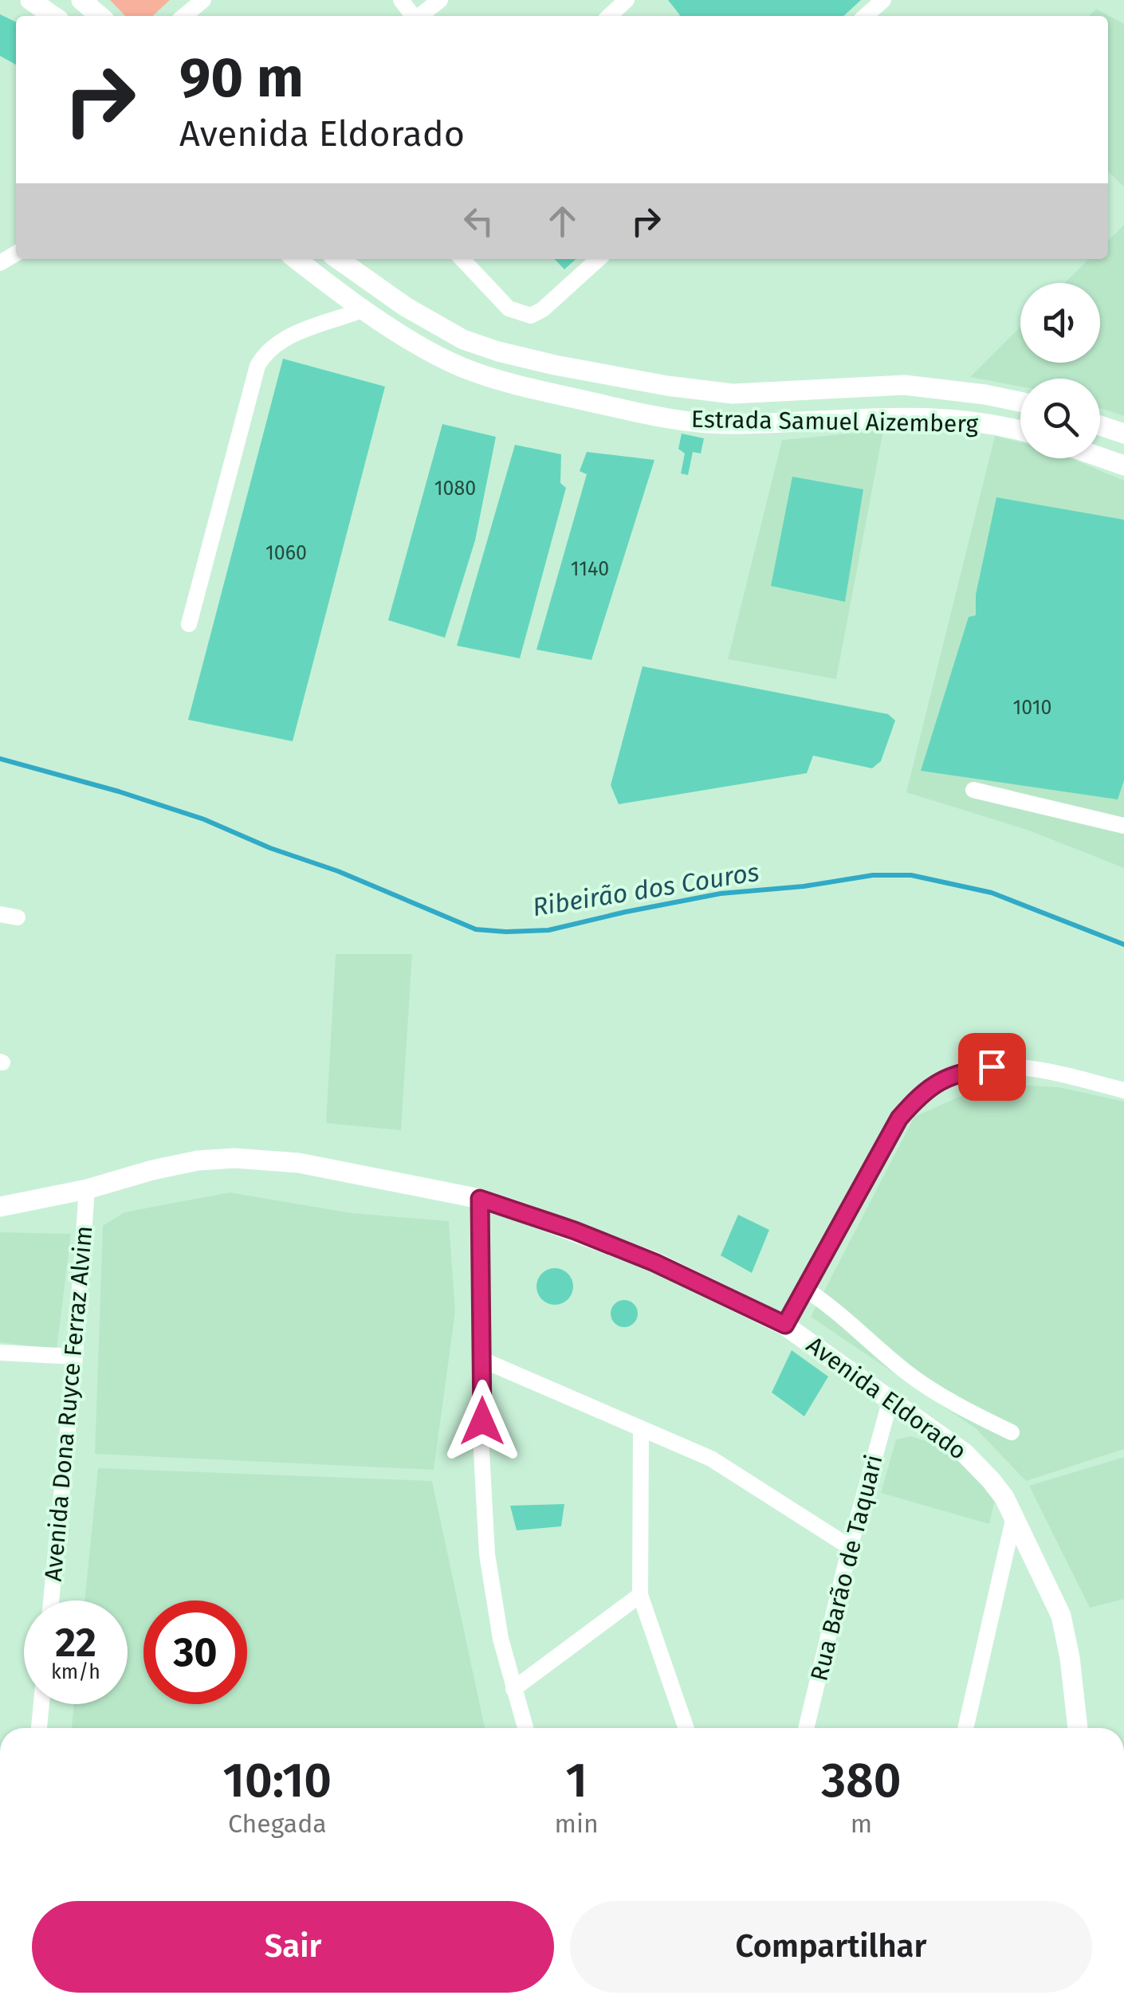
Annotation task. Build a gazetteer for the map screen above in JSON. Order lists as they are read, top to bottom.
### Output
{
  "streets": {
    "main road": ["Estrada Samuel Aizemberg", "Avenida Eldorado"],
    "street": ["Avenida Dona Ruyce Ferraz Alvim", "Rua Barão de Taquari"]
  },
  "crossings": [
    ["Avenida Eldorado", "Avenida Dona Ruyce Ferraz Alvim"],
    ["Avenida Eldorado", "Rua Barão de Taquari"]
  ],
  "water": ["Ribeirão dos Couros"],
  "house_numbers": [
    "1080",
    "1060",
    "1140",
    "1010"
  ],
  "page": {
    "turn": ["90 m", "Avenida Eldorado"],
    "speed": "22 km/h",
    "limit": "30",
    "eta": [
      "10:10",
      "Chegada",
      "1",
      "min",
      "380",
      "m"
    ],
    "buttons": ["Sair", "Compartilhar"]
  }
}
